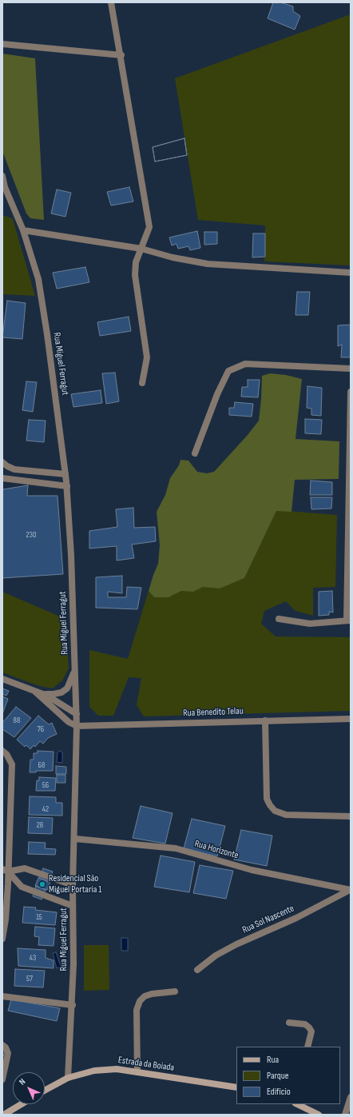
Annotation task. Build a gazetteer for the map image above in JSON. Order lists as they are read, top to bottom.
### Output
{
  "streets": {
    "main road": ["Estrada da Boiada"],
    "street": [
      "Rua Miguel Ferragut",
      "Rua Benedito Telau",
      "Rua Horizonte",
      "Rua Sol Nascente"
    ]
  },
  "crossings": [
    ["Rua Miguel Ferragut", "Rua Benedito Telau"],
    ["Rua Miguel Ferragut", "Rua Horizonte"],
    ["Rua Miguel Ferragut", "Estrada da Boiada"],
    ["Rua Horizonte", "Rua Sol Nascente"]
  ],
  "places": ["Residencial São Miguel Portaria 1"],
  "house_numbers": [
    "230",
    "88",
    "76",
    "68",
    "56",
    "42",
    "28",
    "15",
    "43",
    "57"
  ],
  "legend": ["Rua", "Parque", "Edifício"],
  "north": "top left"
}
